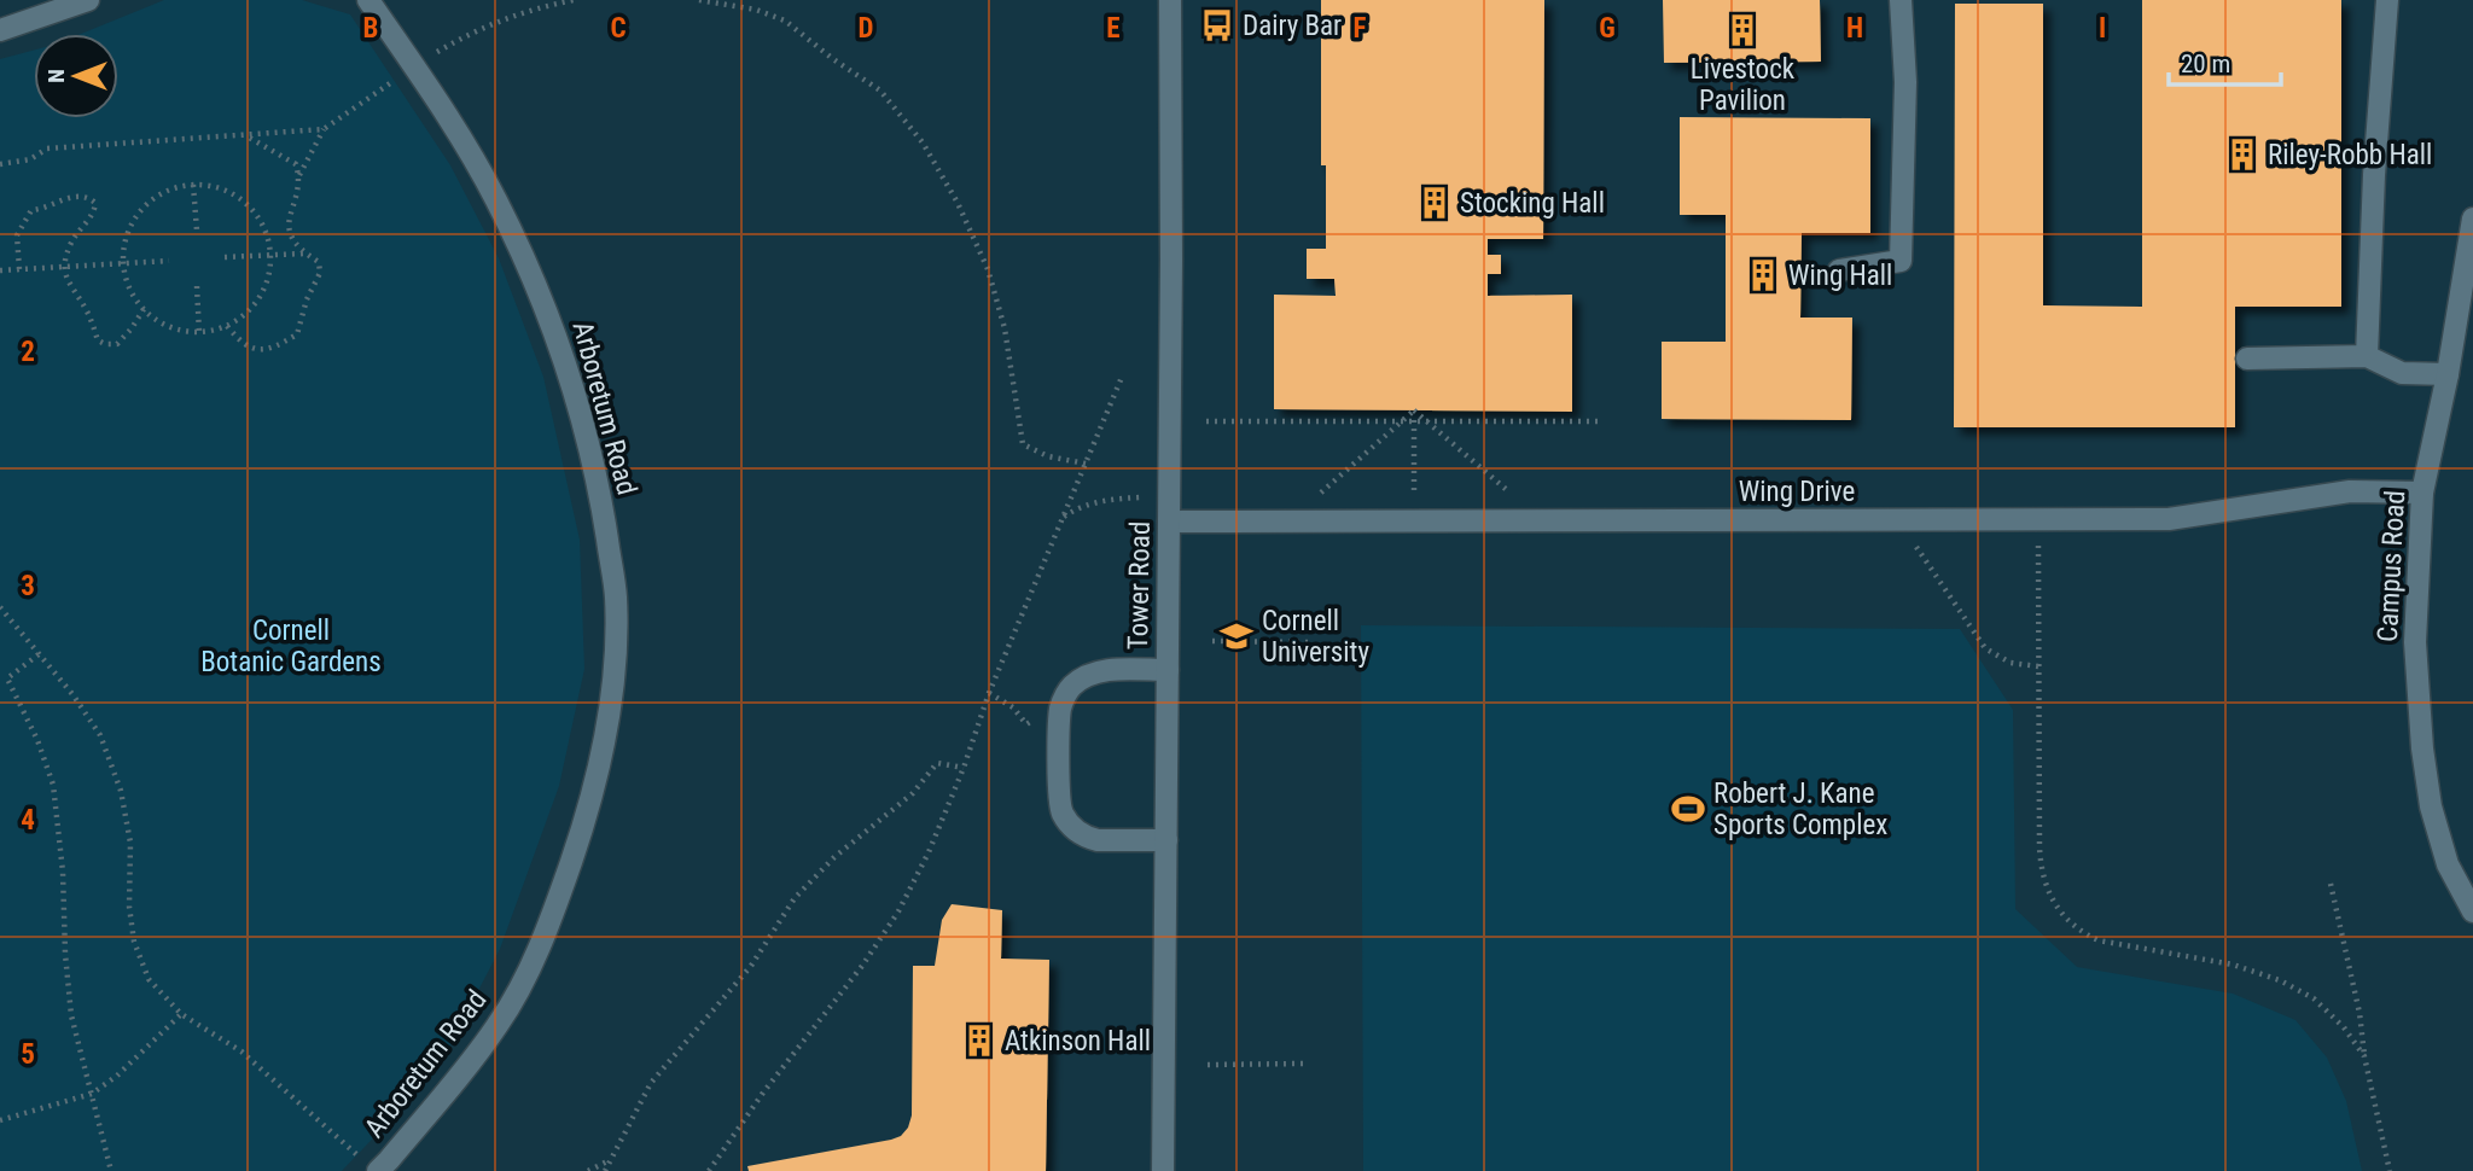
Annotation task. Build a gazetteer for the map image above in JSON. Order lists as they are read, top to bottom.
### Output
{
  "streets": {
    "street": [
      "Arboretum Road",
      "Wing Drive",
      "Campus Road",
      "Tower Road"
    ]
  },
  "crossings": [
    ["Wing Drive", "Campus Road"],
    ["Wing Drive", "Tower Road"]
  ],
  "parks": ["Cornell Botanic Gardens"],
  "places": {
    "bus stop": ["Dairy Bar"],
    "building": [
      "Livestock Pavilion",
      "Riley-Robb Hall",
      "Stocking Hall",
      "Wing Hall",
      "Atkinson Hall"
    ],
    "school or university": ["Cornell University"],
    "sports": ["Robert J. Kane Sports Complex"]
  },
  "scale_bar": "20 m",
  "north": "left",
  "grid": {
    "columns": [
      "B",
      "C",
      "D",
      "E",
      "F",
      "G",
      "H",
      "I"
    ],
    "rows": [
      "2",
      "3",
      "4",
      "5"
    ]
  }
}
